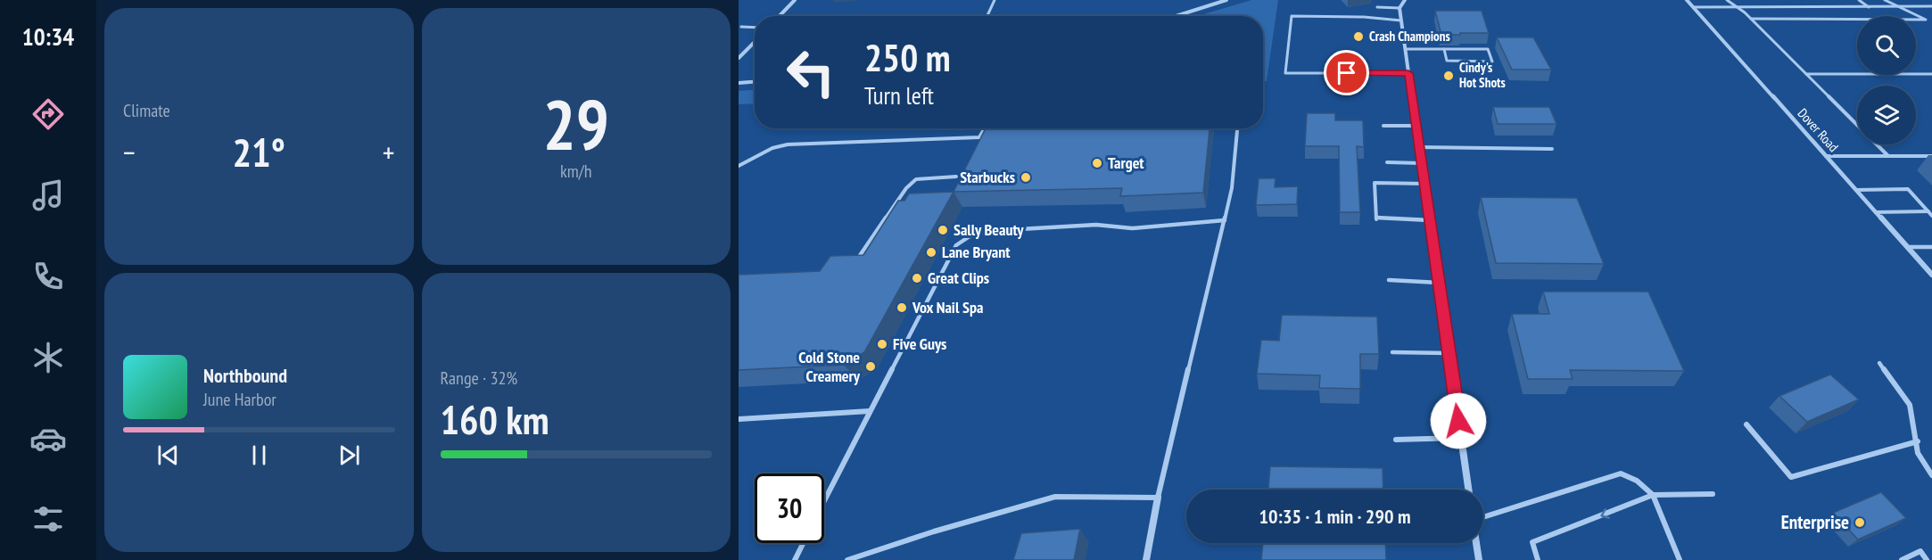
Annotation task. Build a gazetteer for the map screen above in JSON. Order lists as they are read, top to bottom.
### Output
{
  "streets": {
    "street": ["Dover Road"]
  },
  "places": [
    "Crash Champions",
    "Cindy's Hot Shots",
    "Target",
    "Starbucks",
    "Sally Beauty",
    "Lane Bryant",
    "Great Clips",
    "Vox Nail Spa",
    "Five Guys",
    "Cold Stone Creamery",
    "Enterprise"
  ],
  "page": {
    "tabs": "10:34",
    "tile": [
      "Climate",
      ["29", "km/h"],
      ["Range · 32%", "160 km"]
    ],
    "turn": ["250 m", "Turn left"],
    "heat": ["−", "21°", "+"],
    "song": ["Northbound", "June Harbor"],
    "limit": "30",
    "trip": "10:35 · 1 min · 290 m"
  }
}
